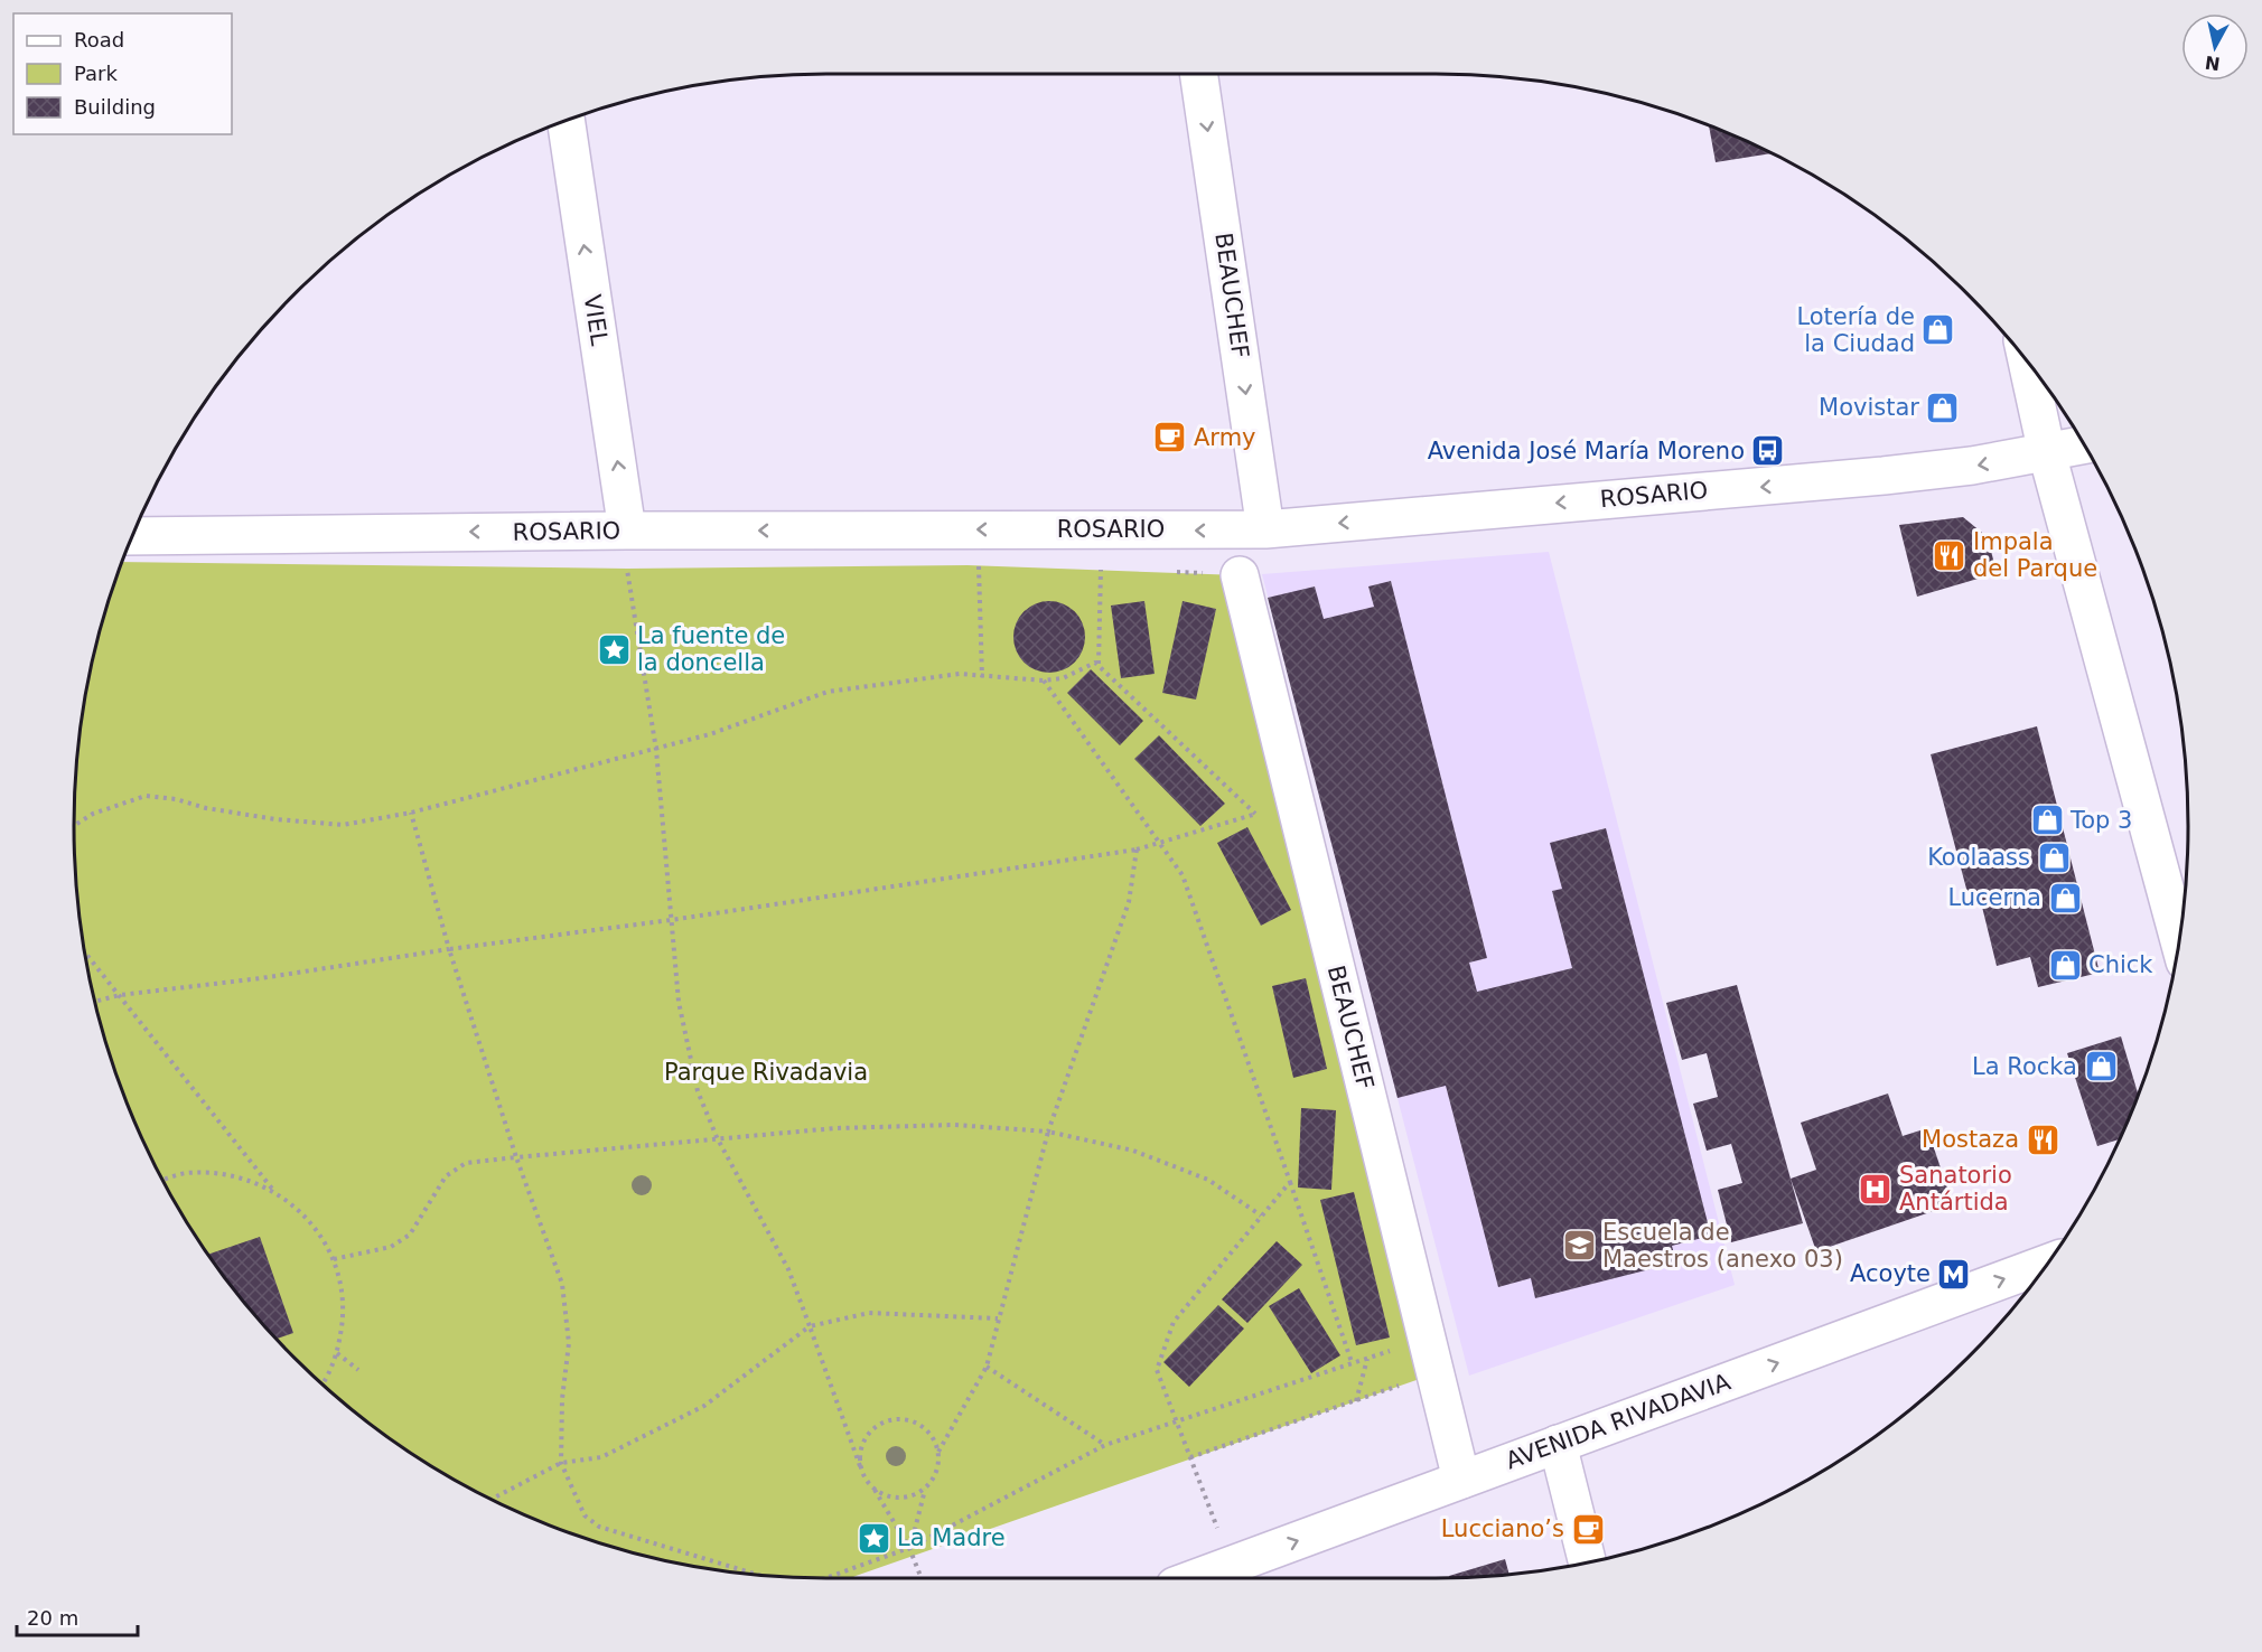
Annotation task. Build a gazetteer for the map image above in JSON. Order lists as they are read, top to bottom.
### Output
{
  "streets": {
    "street": [
      "BEAUCHEF",
      "VIEL",
      "ROSARIO",
      "AVENIDA RIVADAVIA"
    ]
  },
  "crossings": [
    ["BEAUCHEF", "ROSARIO"],
    ["BEAUCHEF", "AVENIDA RIVADAVIA"],
    ["VIEL", "ROSARIO"]
  ],
  "one_way": ["VIEL", "ROSARIO", "AVENIDA RIVADAVIA"],
  "parks": ["Parque Rivadavia"],
  "places": {
    "shop": [
      "Lotería de la Ciudad",
      "Movistar",
      "Top 3",
      "Koolaass",
      "Lucerna",
      "Chick",
      "La Rocka"
    ],
    "cafe": ["Army", "Lucciano’s"],
    "bus stop": ["Avenida José María Moreno"],
    "restaurant": ["Impala del Parque", "Mostaza"],
    "place": ["La fuente de la doncella", "La Madre"],
    "hospital": ["Sanatorio Antártida"],
    "school or university": ["Escuela de Maestros (anexo 03)"],
    "metro station": ["Acoyte"]
  },
  "legend": ["Road", "Park", "Building"],
  "scale_bar": "20 m",
  "north": "bottom"
}
